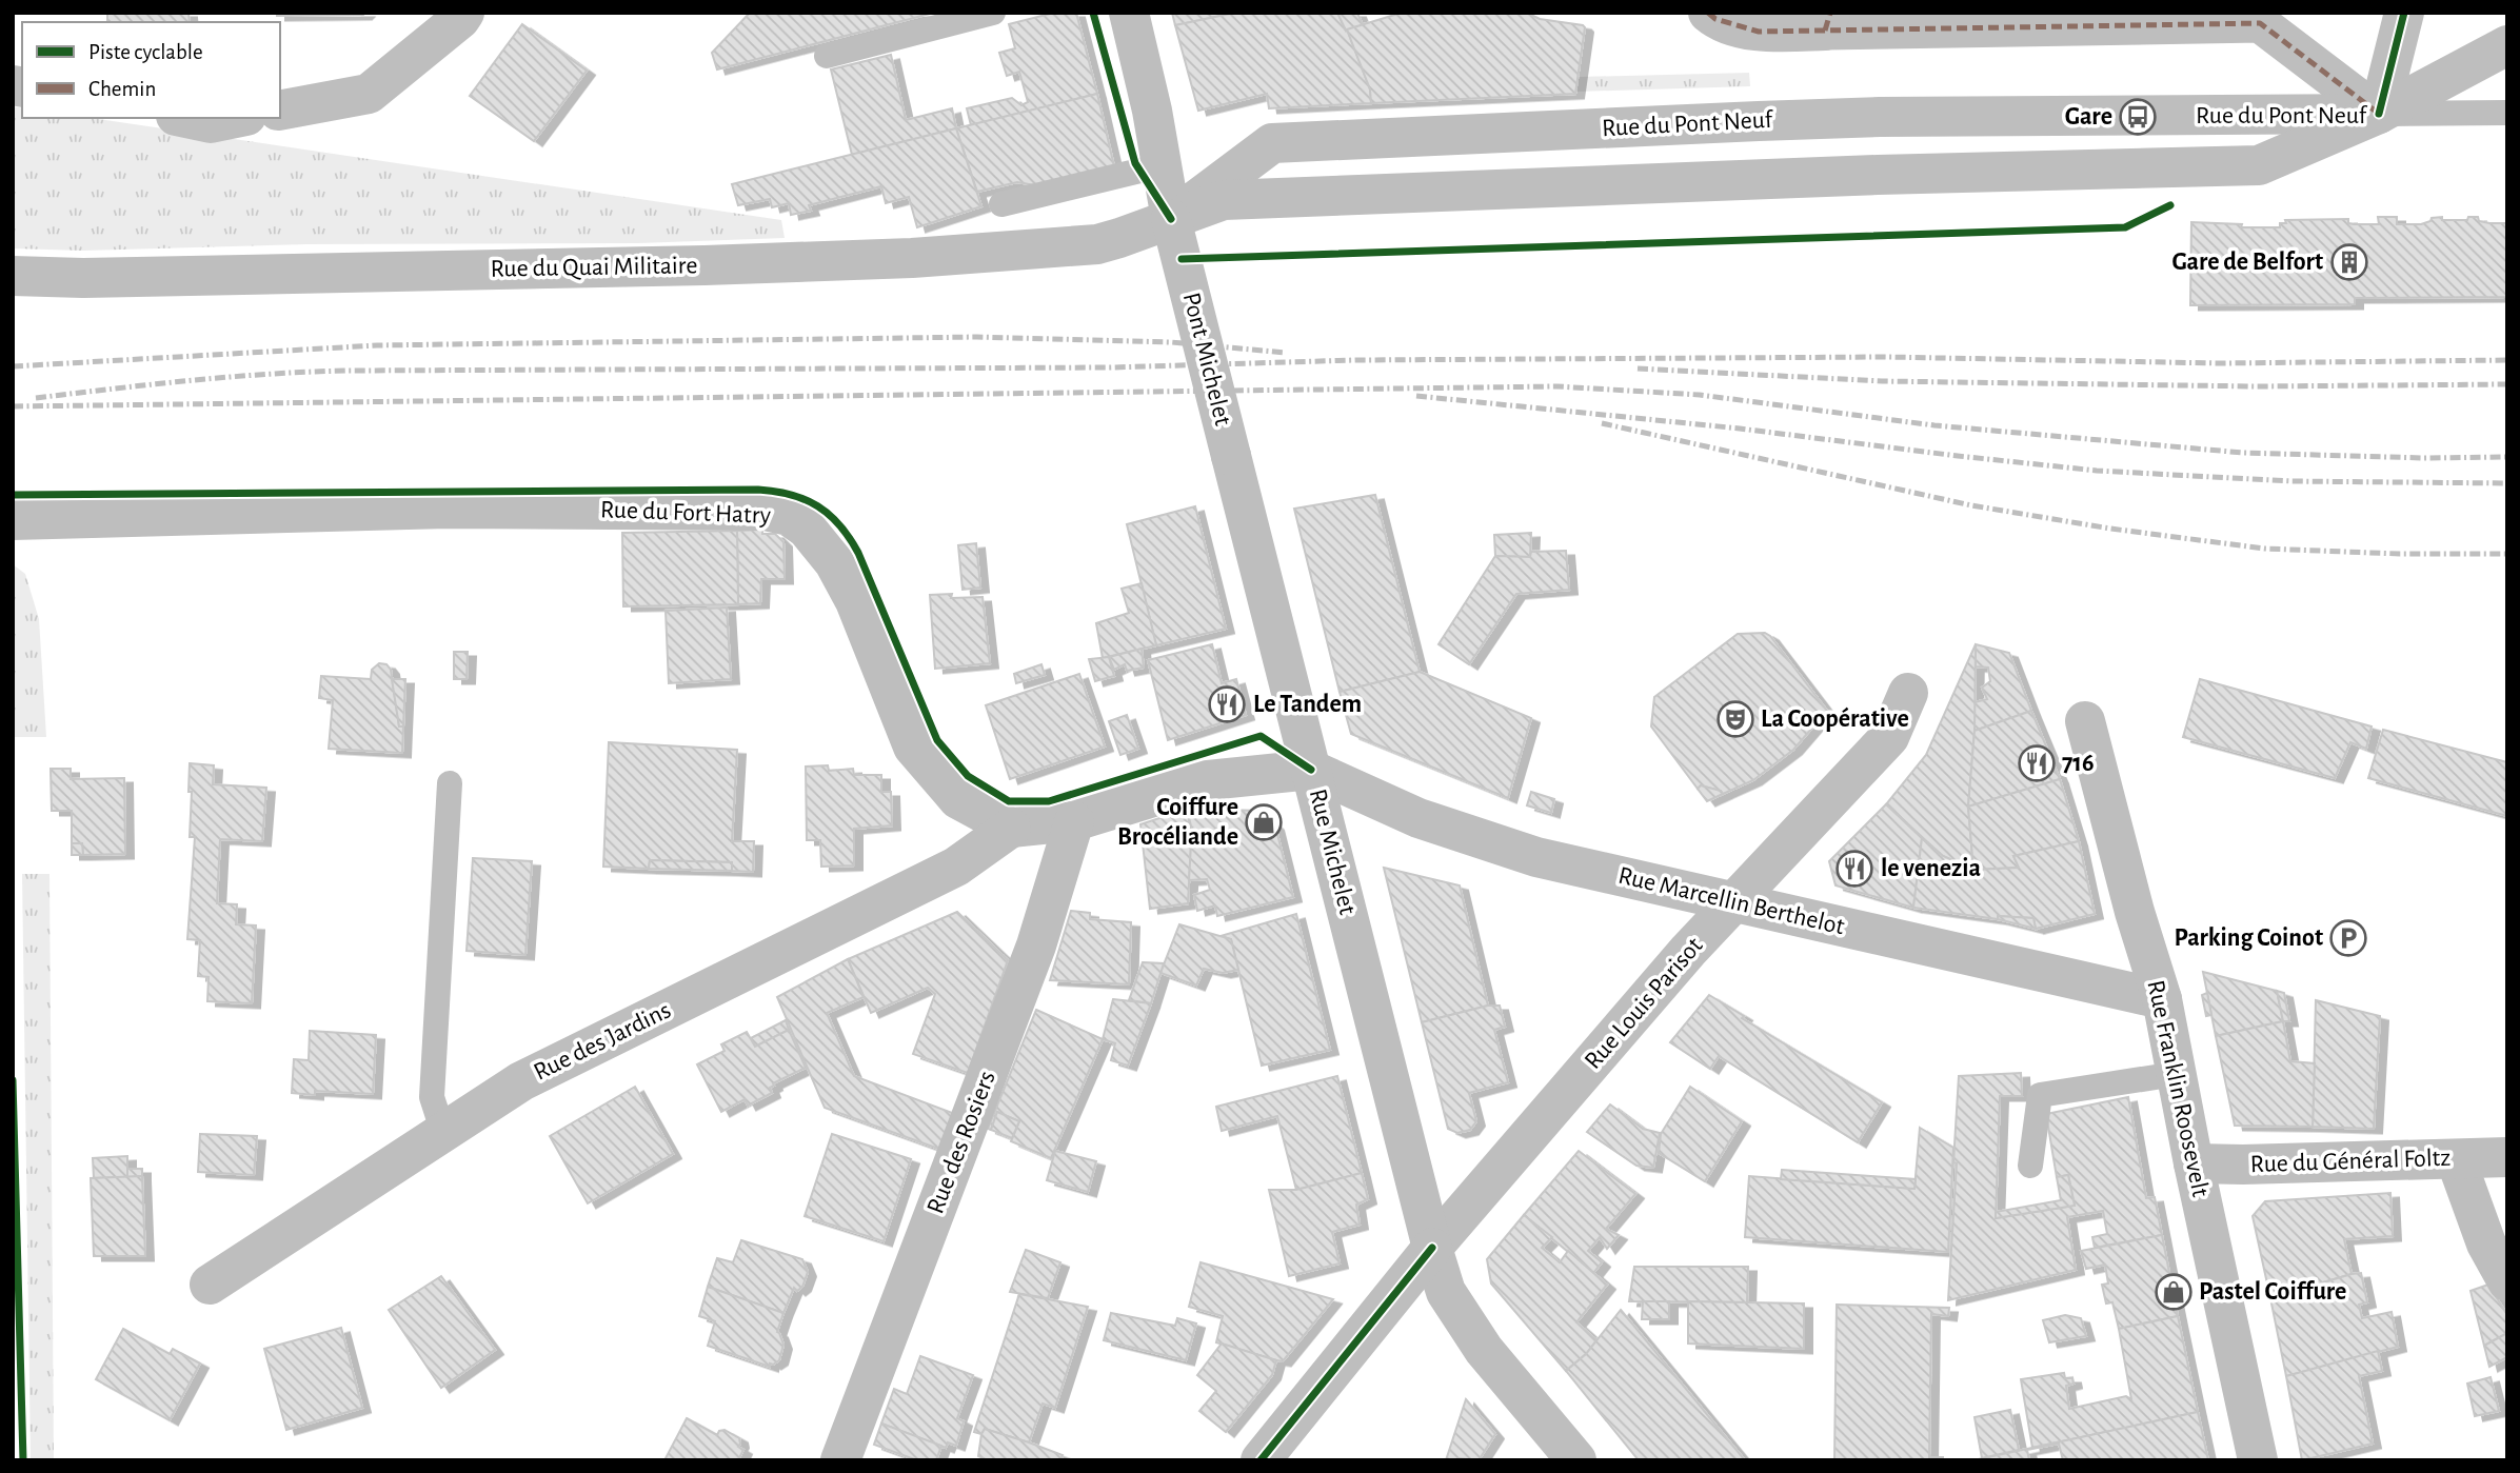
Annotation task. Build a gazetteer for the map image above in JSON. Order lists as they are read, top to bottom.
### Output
{
  "streets": {
    "street": [
      "Rue du Pont Neuf",
      "Rue du Quai Militaire",
      "Pont Michelet",
      "Rue du Fort Hatry",
      "Rue Michelet",
      "Rue Marcellin Berthelot",
      "Rue Louis Parisot",
      "Rue des Jardins",
      "Rue Franklin Roosevelt",
      "Rue des Rosiers",
      "Rue du Général Foltz"
    ]
  },
  "crossings": [
    ["Rue du Pont Neuf", "Rue du Quai Militaire"],
    ["Rue du Pont Neuf", "Pont Michelet"],
    ["Rue du Quai Militaire", "Pont Michelet"],
    ["Pont Michelet", "Rue Michelet"],
    ["Rue du Fort Hatry", "Rue des Jardins"],
    ["Rue Michelet", "Rue Marcellin Berthelot"],
    ["Rue Michelet", "Rue Louis Parisot"],
    ["Rue Marcellin Berthelot", "Rue Louis Parisot"],
    ["Rue Marcellin Berthelot", "Rue Franklin Roosevelt"],
    ["Rue Franklin Roosevelt", "Rue du Général Foltz"]
  ],
  "places": {
    "bus stop": ["Gare"],
    "building": ["Gare de Belfort"],
    "restaurant": ["Le Tandem", "716", "le venezia"],
    "theatre": ["La Coopérative"],
    "shop": ["Coiffure Brocéliande", "Pastel Coiffure"],
    "parking": ["Parking Coinot"]
  },
  "legend": ["Piste cyclable", "Chemin"]
}
